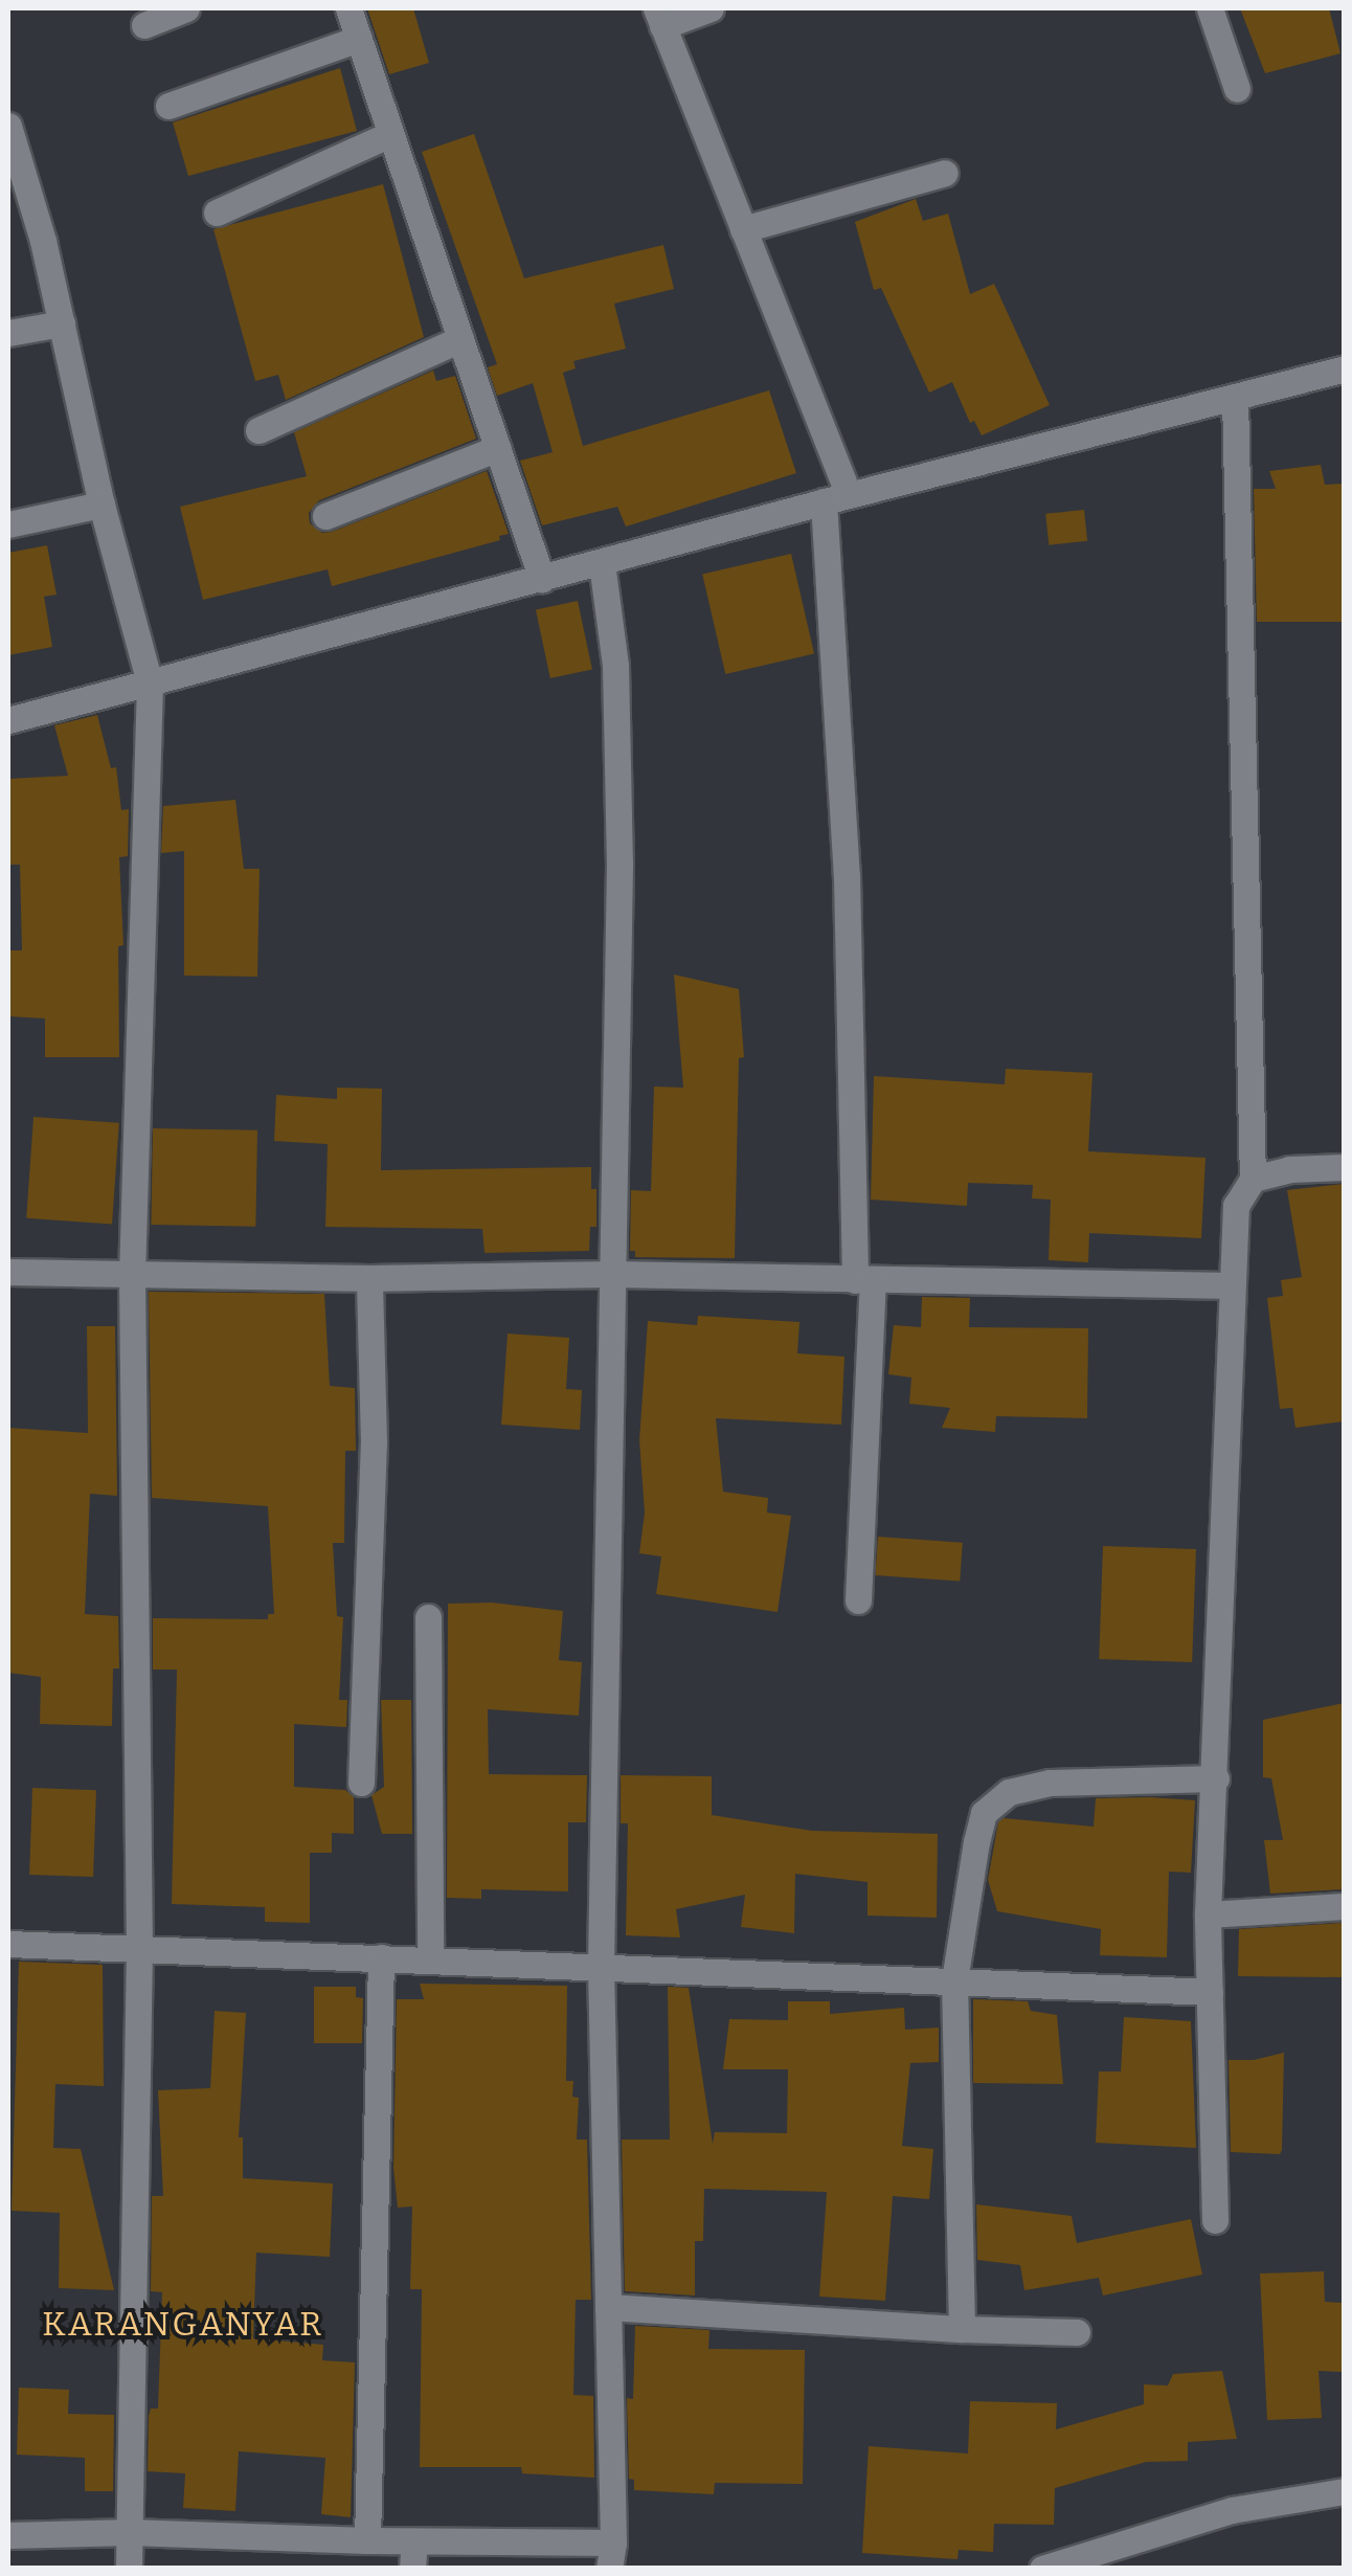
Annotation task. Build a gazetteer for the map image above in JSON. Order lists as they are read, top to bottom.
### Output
{
  "districts": ["KARANGANYAR"]
}
